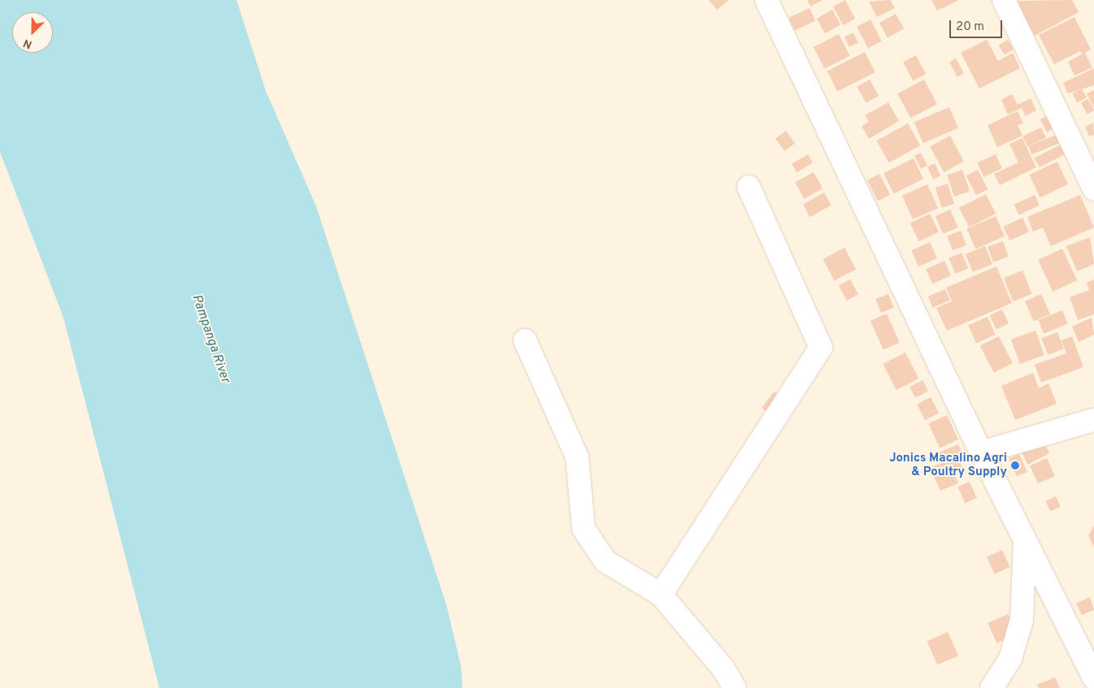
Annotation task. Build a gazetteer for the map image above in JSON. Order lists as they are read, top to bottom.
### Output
{
  "water": ["Pampanga River"],
  "places": ["Jonics Macalino Agri & Poultry Supply"],
  "scale_bar": "20 m",
  "north": "bottom left"
}
